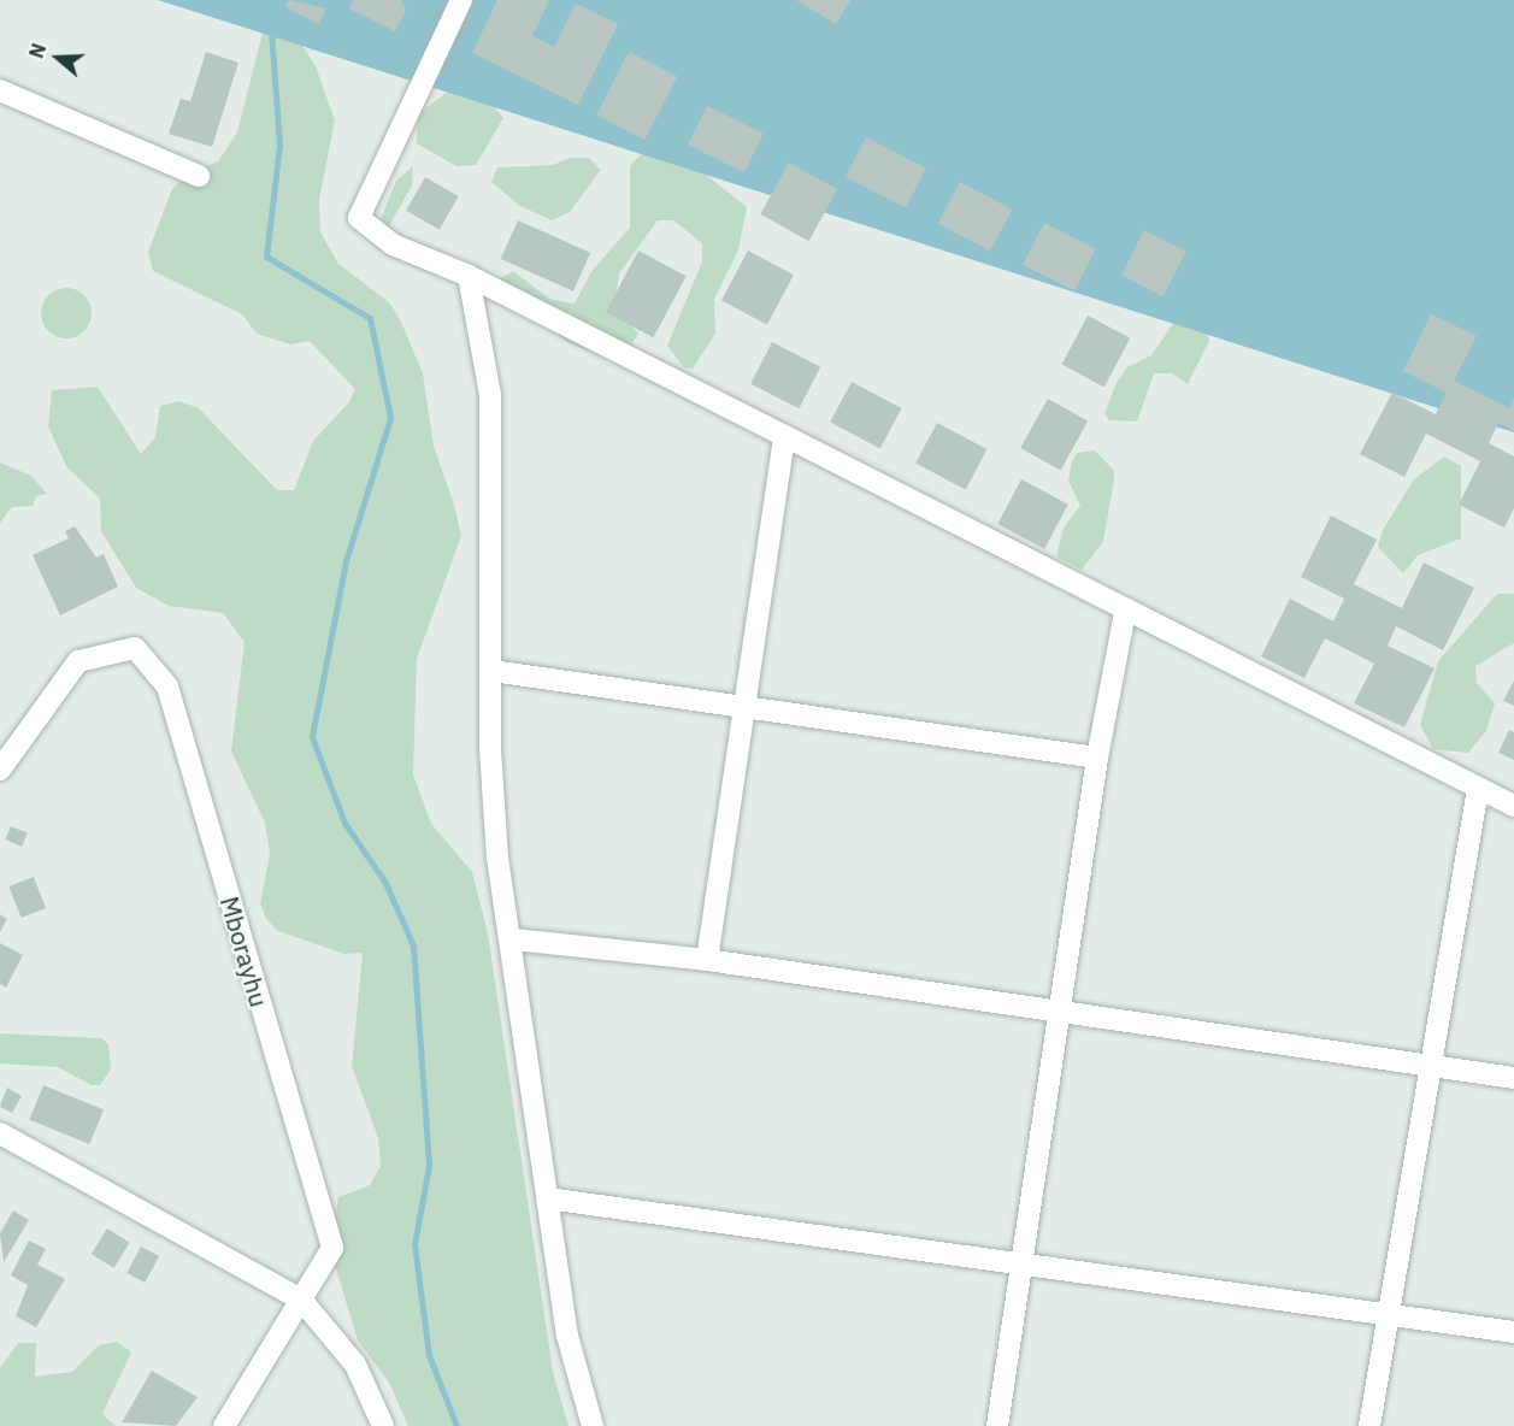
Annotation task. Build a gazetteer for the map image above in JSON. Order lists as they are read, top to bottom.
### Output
{
  "streets": {
    "street": ["Mborayhu"]
  },
  "north": "left"
}
